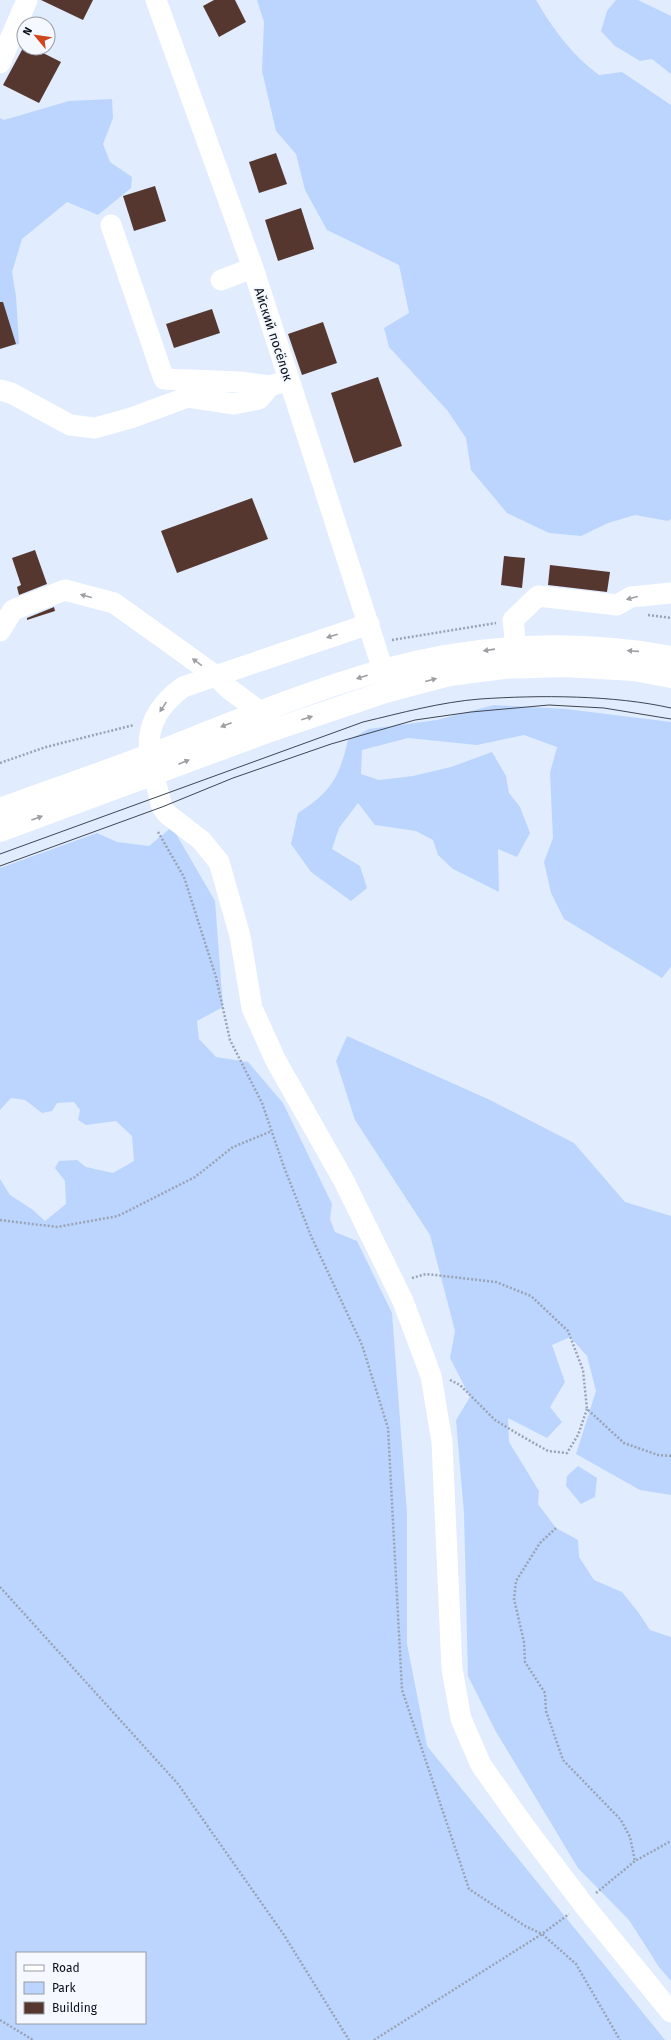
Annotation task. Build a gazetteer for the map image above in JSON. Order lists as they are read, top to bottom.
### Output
{
  "streets": {
    "street": ["Айский посёлок"]
  },
  "legend": ["Road", "Park", "Building"],
  "north": "top left"
}
